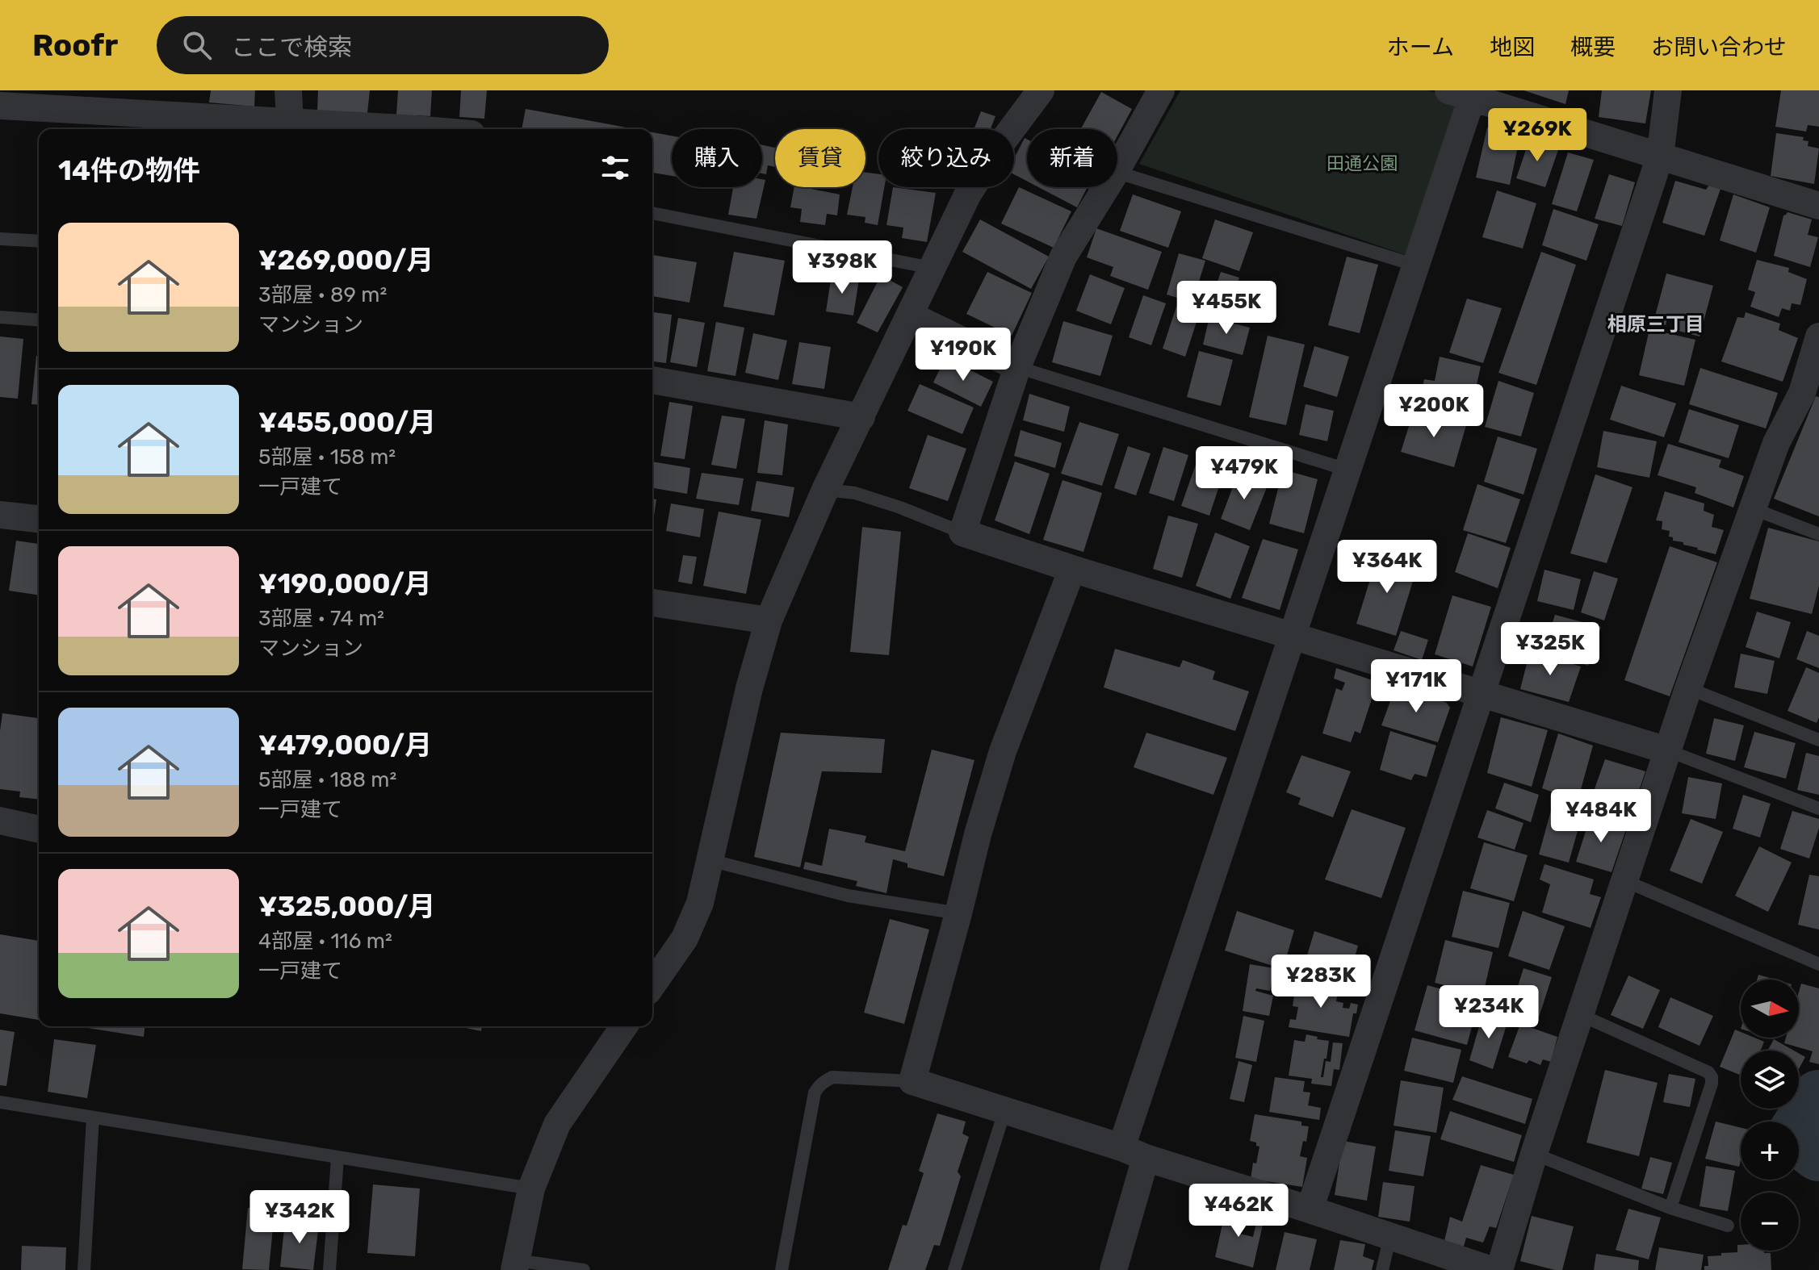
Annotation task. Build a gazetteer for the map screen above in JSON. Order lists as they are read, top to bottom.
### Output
{
  "districts": ["相原三丁目"],
  "parks": ["田通公園"],
  "north": "right",
  "page": {
    "header": "Roofr",
    "search": "ここで検索",
    "nav": [
      "ホーム",
      "地図",
      "概要",
      "お問い合わせ"
    ],
    "price": [
      "¥269K",
      "¥398K",
      "¥455K",
      "¥190K",
      "¥200K",
      "¥479K",
      "¥364K",
      "¥325K",
      "¥171K",
      "¥484K",
      "¥283K",
      "¥234K",
      "¥462K",
      "¥342K"
    ],
    "chip": [
      "購入",
      "賃貸",
      "絞り込み",
      "新着"
    ],
    "heading": "14件の物件",
    "list": [
      {
        "name": "¥269,000/月",
        "note": "3部屋 · 89 m² · マンション"
      },
      {
        "name": "¥455,000/月",
        "note": "5部屋 · 158 m² · 一戸建て"
      },
      {
        "name": "¥190,000/月",
        "note": "3部屋 · 74 m² · マンション"
      },
      {
        "name": "¥479,000/月",
        "note": "5部屋 · 188 m² · 一戸建て"
      },
      {
        "name": "¥325,000/月",
        "note": "4部屋 · 116 m² · 一戸建て"
      }
    ],
    "map_buttons": ["+", "−"]
  }
}
